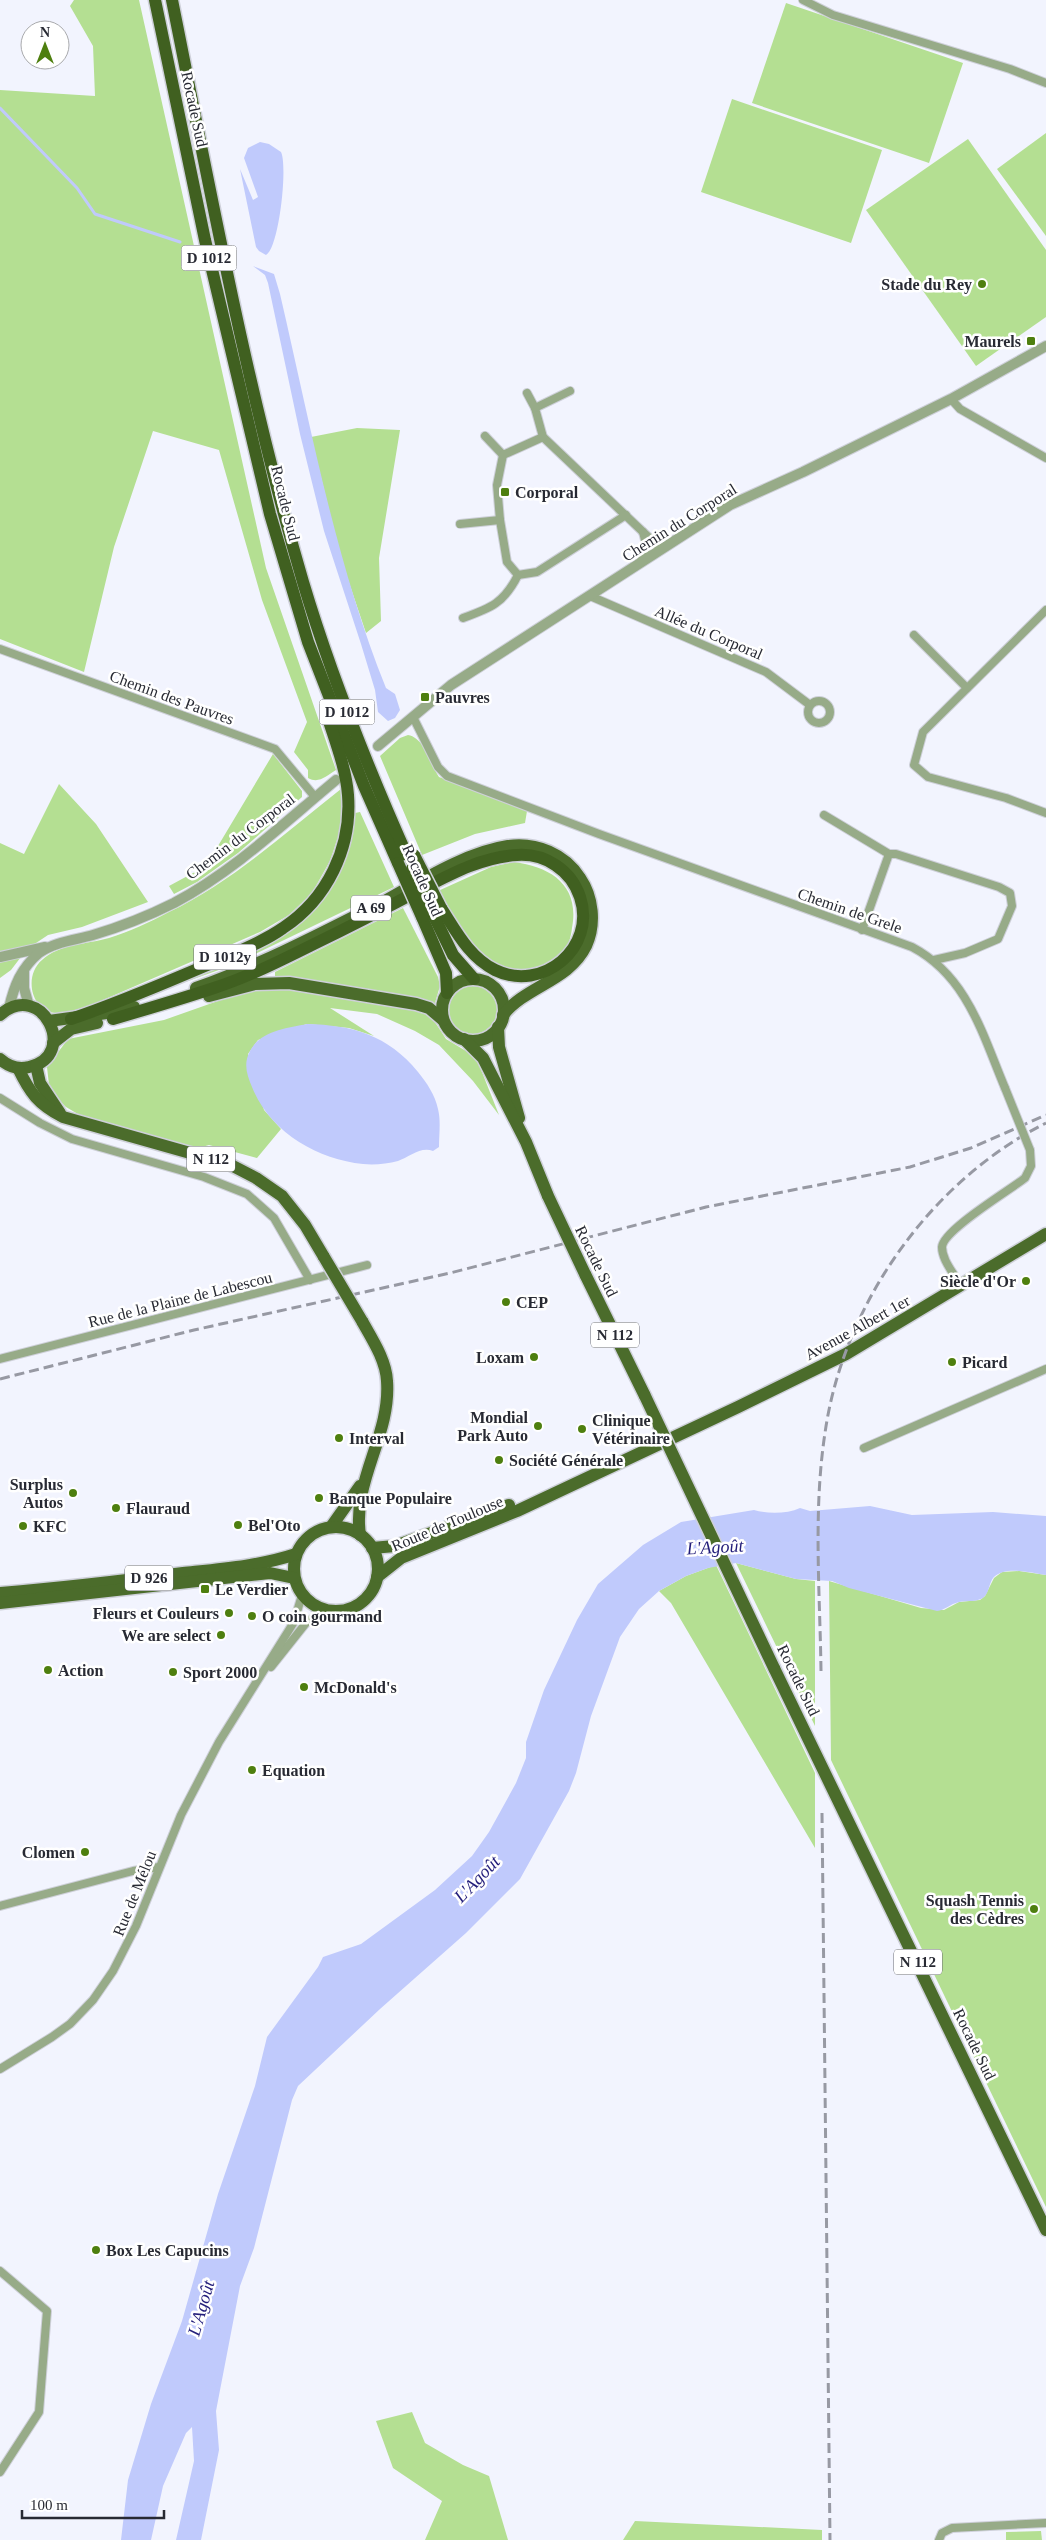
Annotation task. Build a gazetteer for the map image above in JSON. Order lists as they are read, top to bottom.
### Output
{
  "streets": {
    "highway": [
      "Rocade Sud",
      "D 1012",
      "A 69",
      "D 1012y"
    ],
    "main road": [
      "N 112",
      "Avenue Albert 1er",
      "Route de Toulouse",
      "D 926"
    ],
    "street": [
      "Chemin du Corporal",
      "Allée du Corporal",
      "Chemin des Pauvres",
      "Chemin de Grele",
      "Rue de la Plaine de Labescou",
      "Rue de Mélou"
    ]
  },
  "crossings": [
    ["Rocade Sud", "A 69"],
    ["Rocade Sud", "D 1012y"],
    ["Chemin du Corporal", "Allée du Corporal"],
    ["Chemin du Corporal", "Chemin des Pauvres"],
    ["Chemin du Corporal", "Chemin de Grele"],
    ["A 69", "D 1012y"],
    ["Chemin de Grele", "Avenue Albert 1er"],
    ["N 112", "Route de Toulouse"],
    ["N 112", "D 926"],
    ["N 112", "Rue de Mélou"],
    ["Avenue Albert 1er", "Route de Toulouse"],
    ["Route de Toulouse", "D 926"],
    ["Route de Toulouse", "Rue de Mélou"],
    ["D 926", "Rue de Mélou"]
  ],
  "water": ["L'Agoût"],
  "places": {
    "other": [
      "Stade du Rey",
      "Siècle d'Or",
      "CEP",
      "Loxam",
      "Picard",
      "Mondial Park Auto",
      "Clinique Vétérinaire",
      "Interval",
      "Société Générale",
      "Surplus Autos",
      "Banque Populaire",
      "Flauraud",
      "Bel'Oto",
      "KFC",
      "Fleurs et Couleurs",
      "O coin gourmand",
      "We are select",
      "Action",
      "Sport 2000",
      "McDonald's",
      "Equation",
      "Clomen",
      "Squash Tennis des Cèdres",
      "Box Les Capucins"
    ],
    "transit": [
      "Maurels",
      "Corporal",
      "Pauvres",
      "Le Verdier"
    ]
  },
  "scale_bar": "100 m",
  "north": "top"
}
